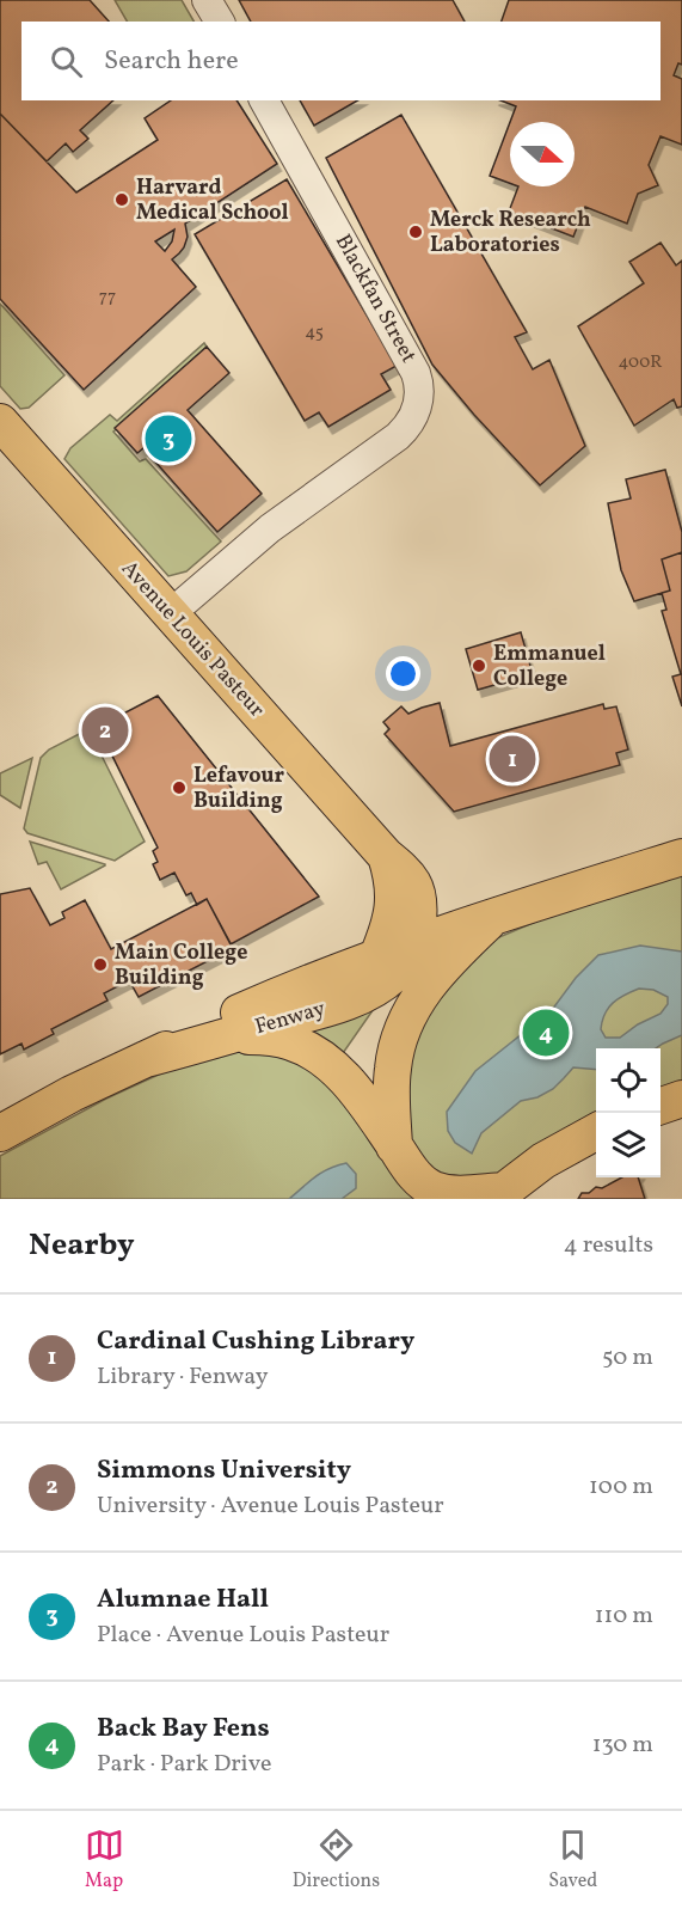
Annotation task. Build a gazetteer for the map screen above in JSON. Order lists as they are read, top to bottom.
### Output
{
  "streets": {
    "main road": ["Avenue Louis Pasteur", "Fenway"],
    "street": ["Blackfan Street"]
  },
  "crossings": [
    ["Blackfan Street", "Avenue Louis Pasteur"],
    ["Avenue Louis Pasteur", "Fenway"]
  ],
  "places": [
    "Harvard Medical School",
    "Merck Research Laboratories",
    "Emmanuel College",
    "Lefavour Building",
    "Main College Building"
  ],
  "house_numbers": ["77", "45", "400R"],
  "north": "right",
  "page": {
    "search": "Search here",
    "pins": [
      "3",
      "2",
      "1",
      "4"
    ],
    "heading": ["Nearby", "4 results"],
    "list": [
      {
        "mark": "1",
        "name": "Cardinal Cushing Library",
        "note": "Library · Fenway",
        "value": "50 m"
      },
      {
        "mark": "2",
        "name": "Simmons University",
        "note": "University · Avenue Louis Pasteur",
        "value": "100 m"
      },
      {
        "mark": "3",
        "name": "Alumnae Hall",
        "note": "Place · Avenue Louis Pasteur",
        "value": "110 m"
      },
      {
        "mark": "4",
        "name": "Back Bay Fens",
        "note": "Park · Park Drive",
        "value": "130 m"
      }
    ],
    "nav": ["Map", "Directions", "Saved"]
  }
}
